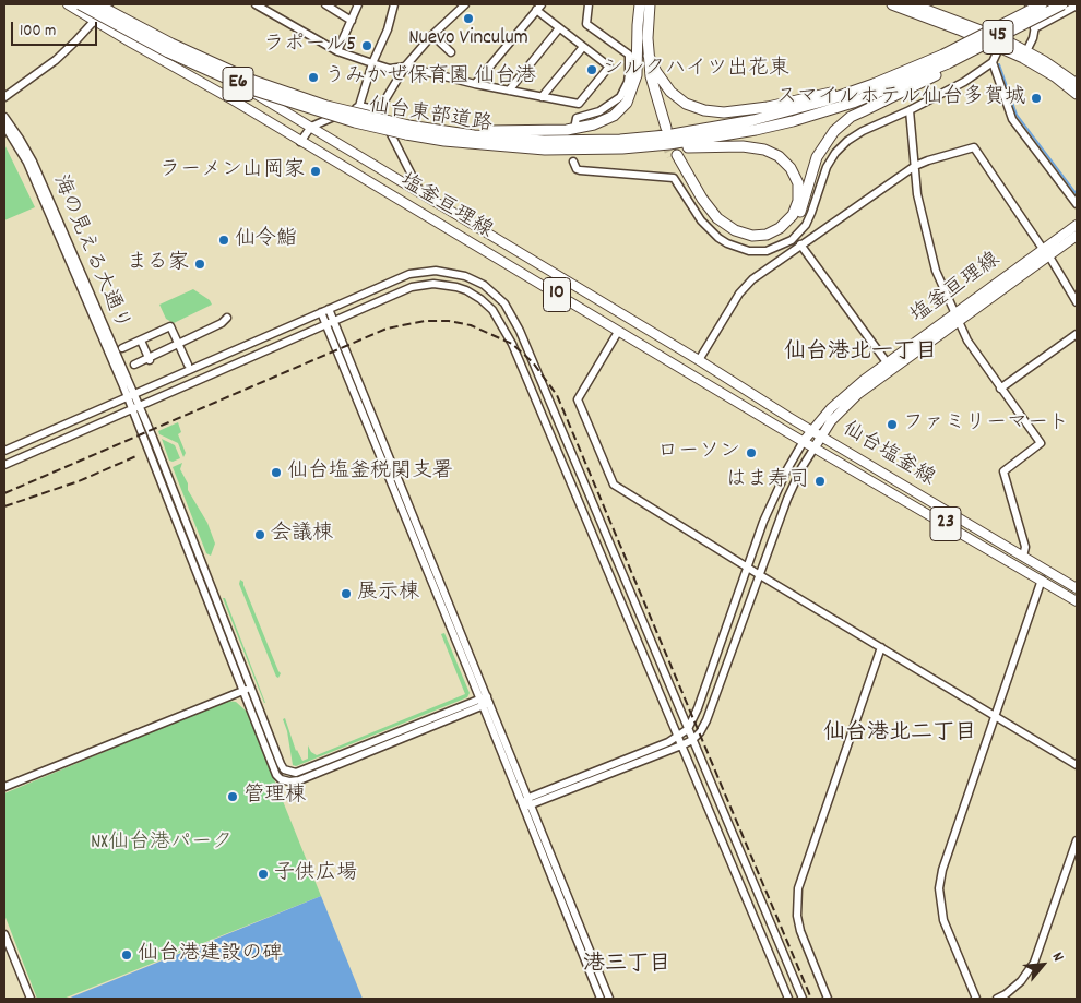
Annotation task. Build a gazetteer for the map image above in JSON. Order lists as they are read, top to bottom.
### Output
{
  "streets": {
    "highway": ["45", "E6", "仙台東部道路"],
    "main road": [
      "塩釜亘理線",
      "10",
      "仙台塩釜線",
      "23"
    ],
    "street": ["海の見える大通り"]
  },
  "crossings": [
    ["E6", "仙台東部道路"],
    ["塩釜亘理線", "仙台塩釜線"]
  ],
  "districts": ["仙台港北一丁目", "仙台港北二丁目", "港三丁目"],
  "parks": ["NX仙台港パーク"],
  "places": [
    "Nuevo Vinculum",
    "ラポール5",
    "シルクハイツ出花東",
    "うみかぜ保育園 仙台港",
    "スマイルホテル仙台多賀城",
    "ラーメン山岡家",
    "仙令鮨",
    "まる家",
    "ファミリーマート",
    "ローソン",
    "仙台塩釜税関支署",
    "はま寿司",
    "会議棟",
    "展示棟",
    "管理棟",
    "子供広場",
    "仙台港建設の碑"
  ],
  "scale_bar": "100 m",
  "north": "top right"
}
